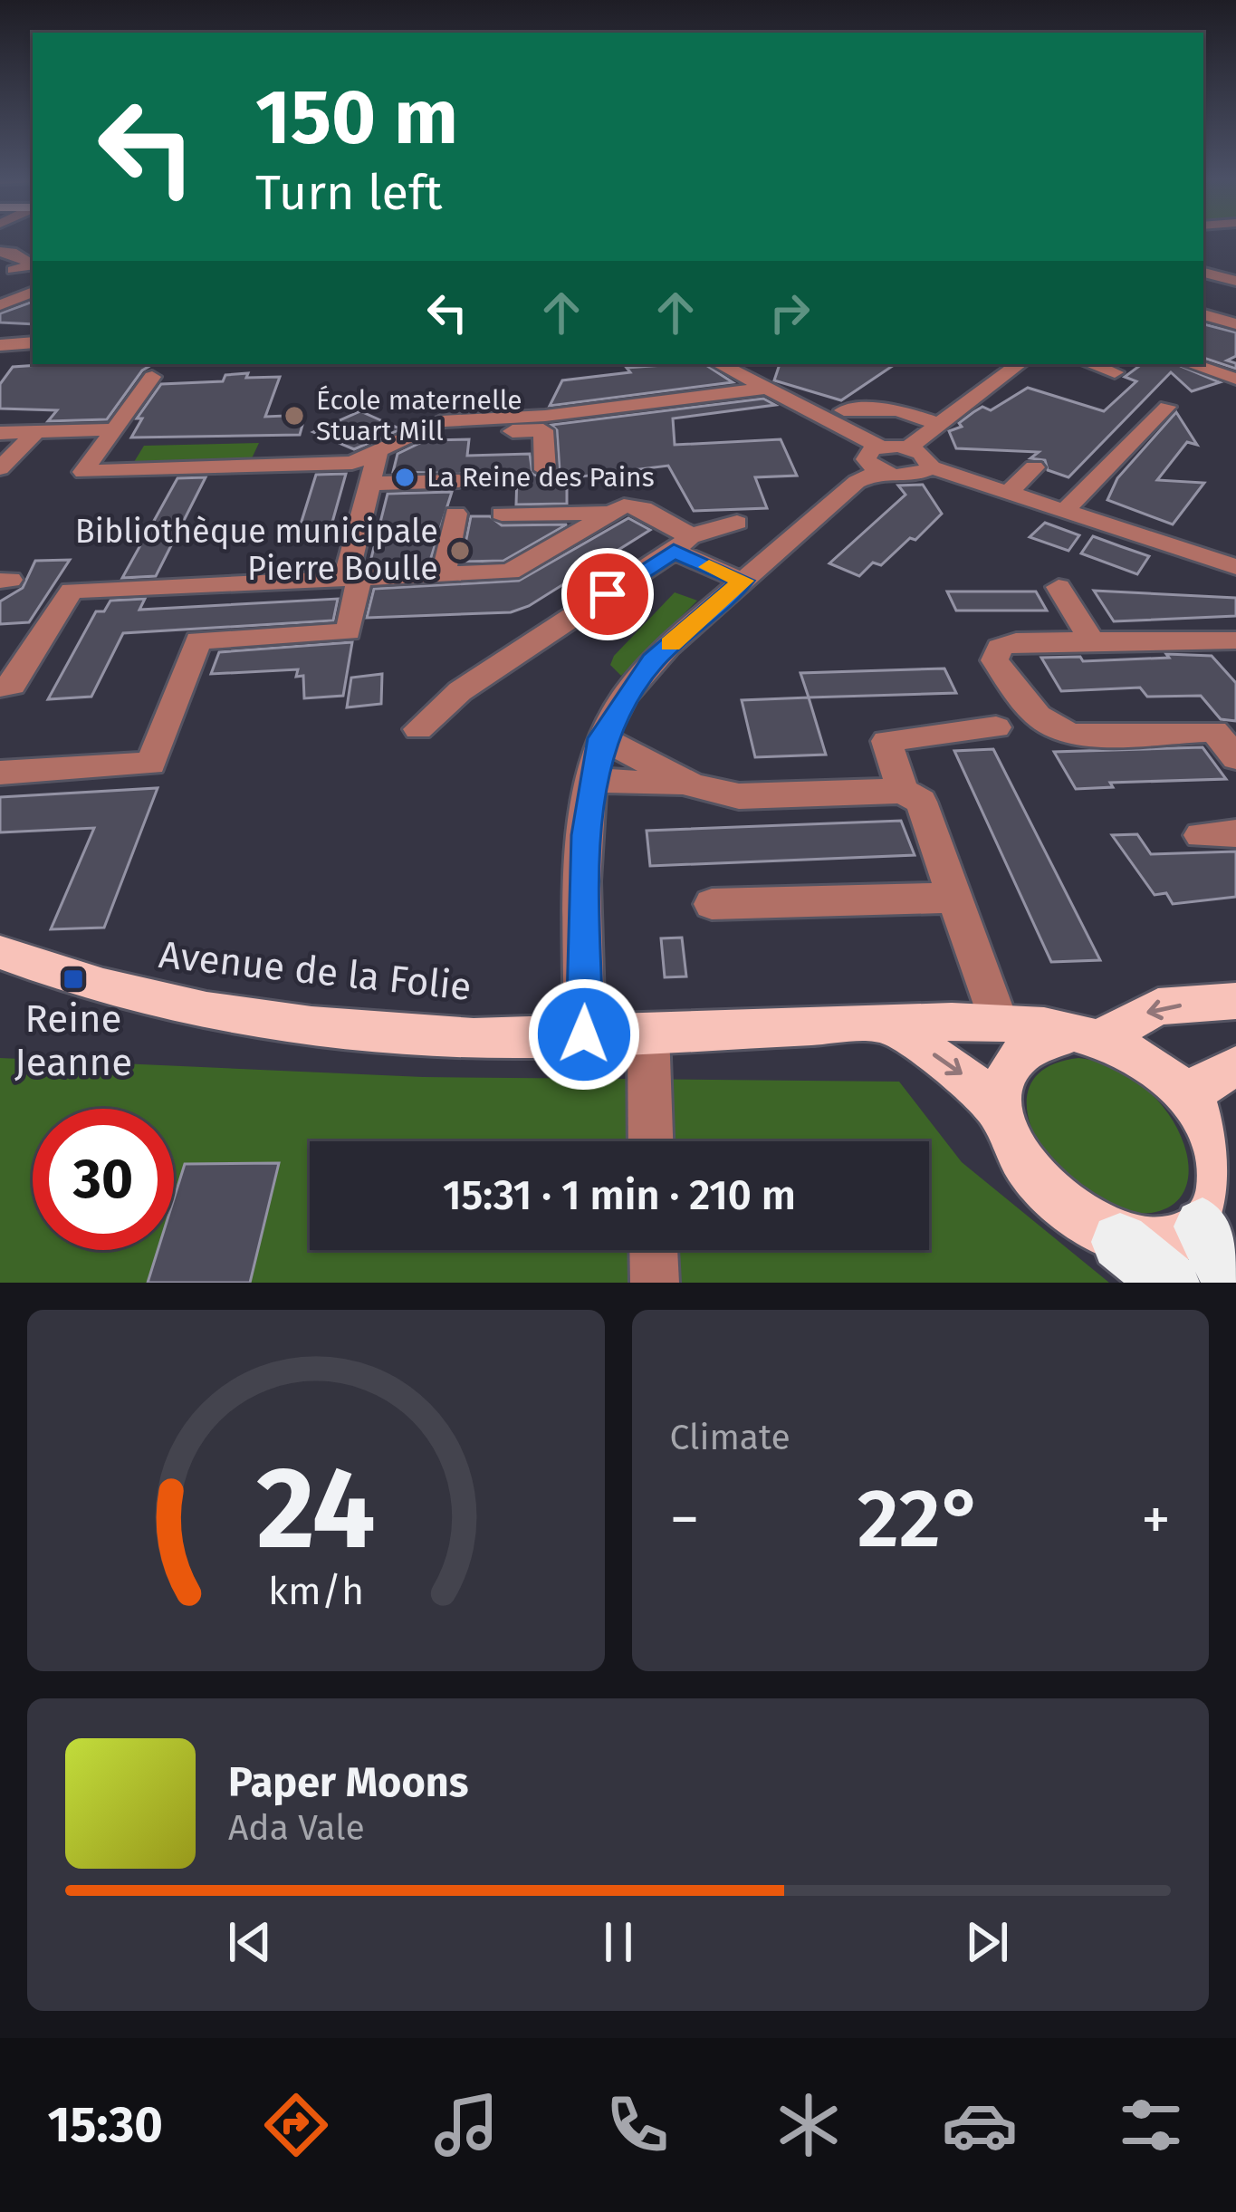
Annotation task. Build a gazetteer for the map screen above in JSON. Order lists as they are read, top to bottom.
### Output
{
  "streets": {
    "main road": ["Avenue de la Folie"]
  },
  "places": {
    "other": ["École maternelle Stuart Mill", "La Reine des Pains", "Bibliothèque municipale Pierre Boulle"],
    "transit": ["Reine Jeanne"]
  },
  "page": {
    "turn": ["150 m", "Turn left"],
    "limit": "30",
    "trip": "15:31 · 1 min · 210 m",
    "tile": "Climate",
    "heat": ["−", "22°", "+"],
    "song": ["Paper Moons", "Ada Vale"],
    "tabs": "15:30",
    "gauge": ["24", "km/h"]
  }
}
